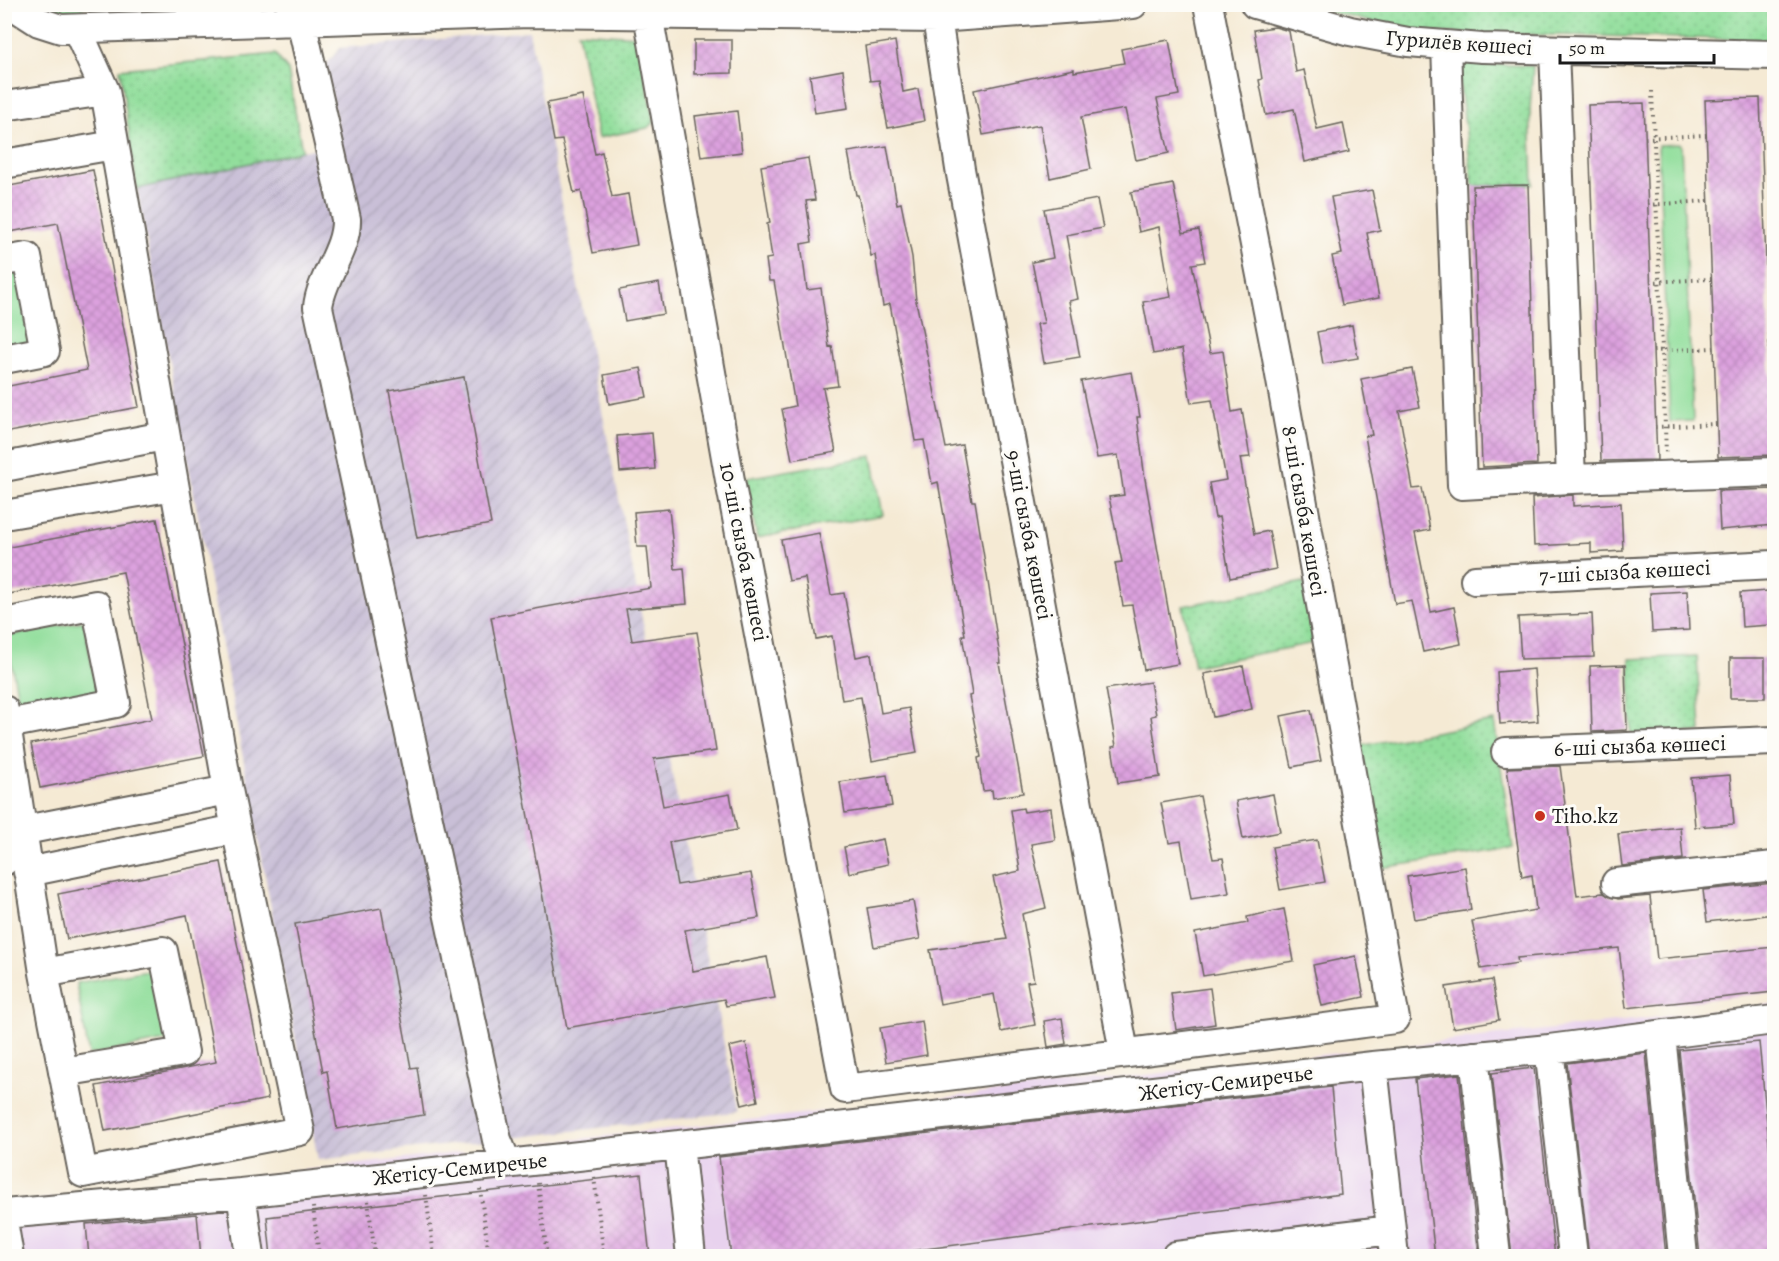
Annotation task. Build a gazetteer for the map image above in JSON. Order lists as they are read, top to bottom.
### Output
{
  "streets": {
    "street": [
      "Гурилёв көшесі",
      "8-ші сызба көшесі",
      "9-ші сызба көшесі",
      "10-ші сызба көшесі",
      "7-ші сызба көшесі",
      "6-ші сызба көшесі",
      "Жетісу-Семиречье"
    ]
  },
  "crossings": [
    ["8-ші сызба көшесі", "9-ші сызба көшесі"],
    ["8-ші сызба көшесі", "10-ші сызба көшесі"],
    ["9-ші сызба көшесі", "10-ші сызба көшесі"]
  ],
  "places": ["Tiho.kz"],
  "scale_bar": "50 m"
}
